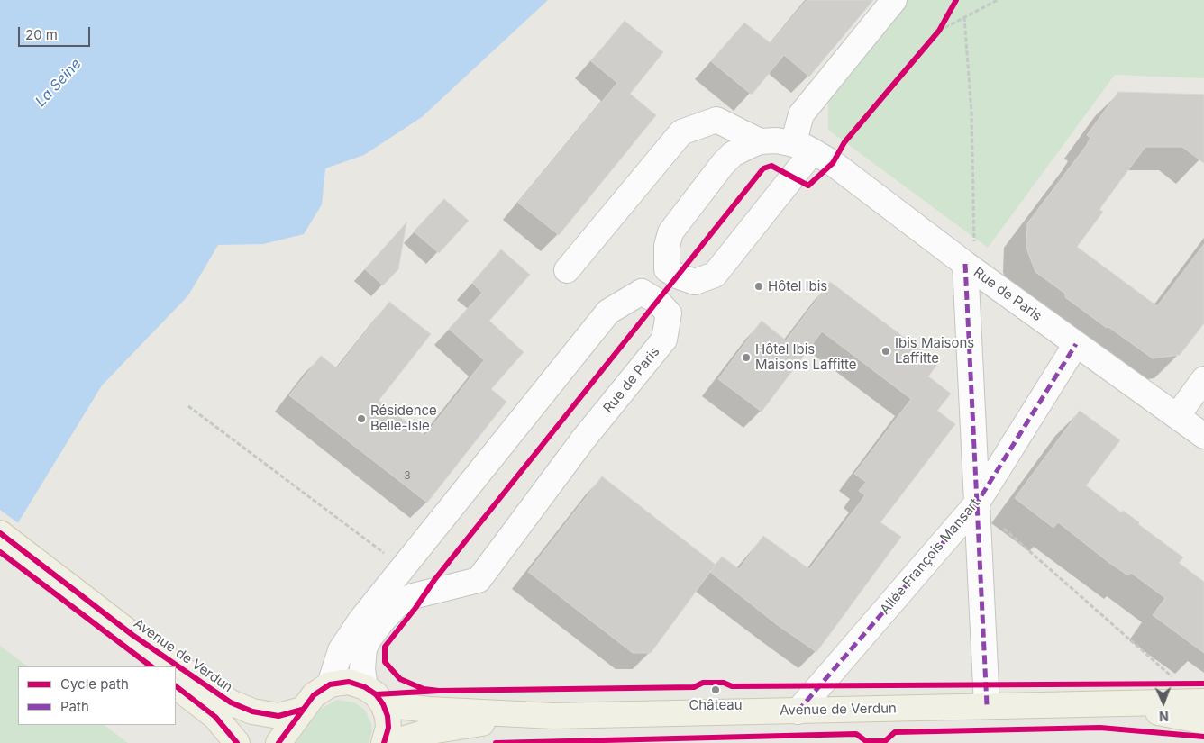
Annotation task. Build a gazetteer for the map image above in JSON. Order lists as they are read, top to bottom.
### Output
{
  "streets": {
    "main road": ["Avenue de Verdun"],
    "street": ["Rue de Paris", "Allée François Mansart"]
  },
  "crossings": [
    ["Rue de Paris", "Allée François Mansart"],
    ["Allée François Mansart", "Avenue de Verdun"]
  ],
  "water": ["La Seine"],
  "places": [
    "Hôtel Ibis",
    "Ibis Maisons Laffitte",
    "Hôtel Ibis Maisons Laffitte",
    "Résidence Belle-Isle",
    "Château"
  ],
  "house_numbers": ["3"],
  "legend": ["Cycle path", "Path"],
  "scale_bar": "20 m",
  "north": "bottom"
}
